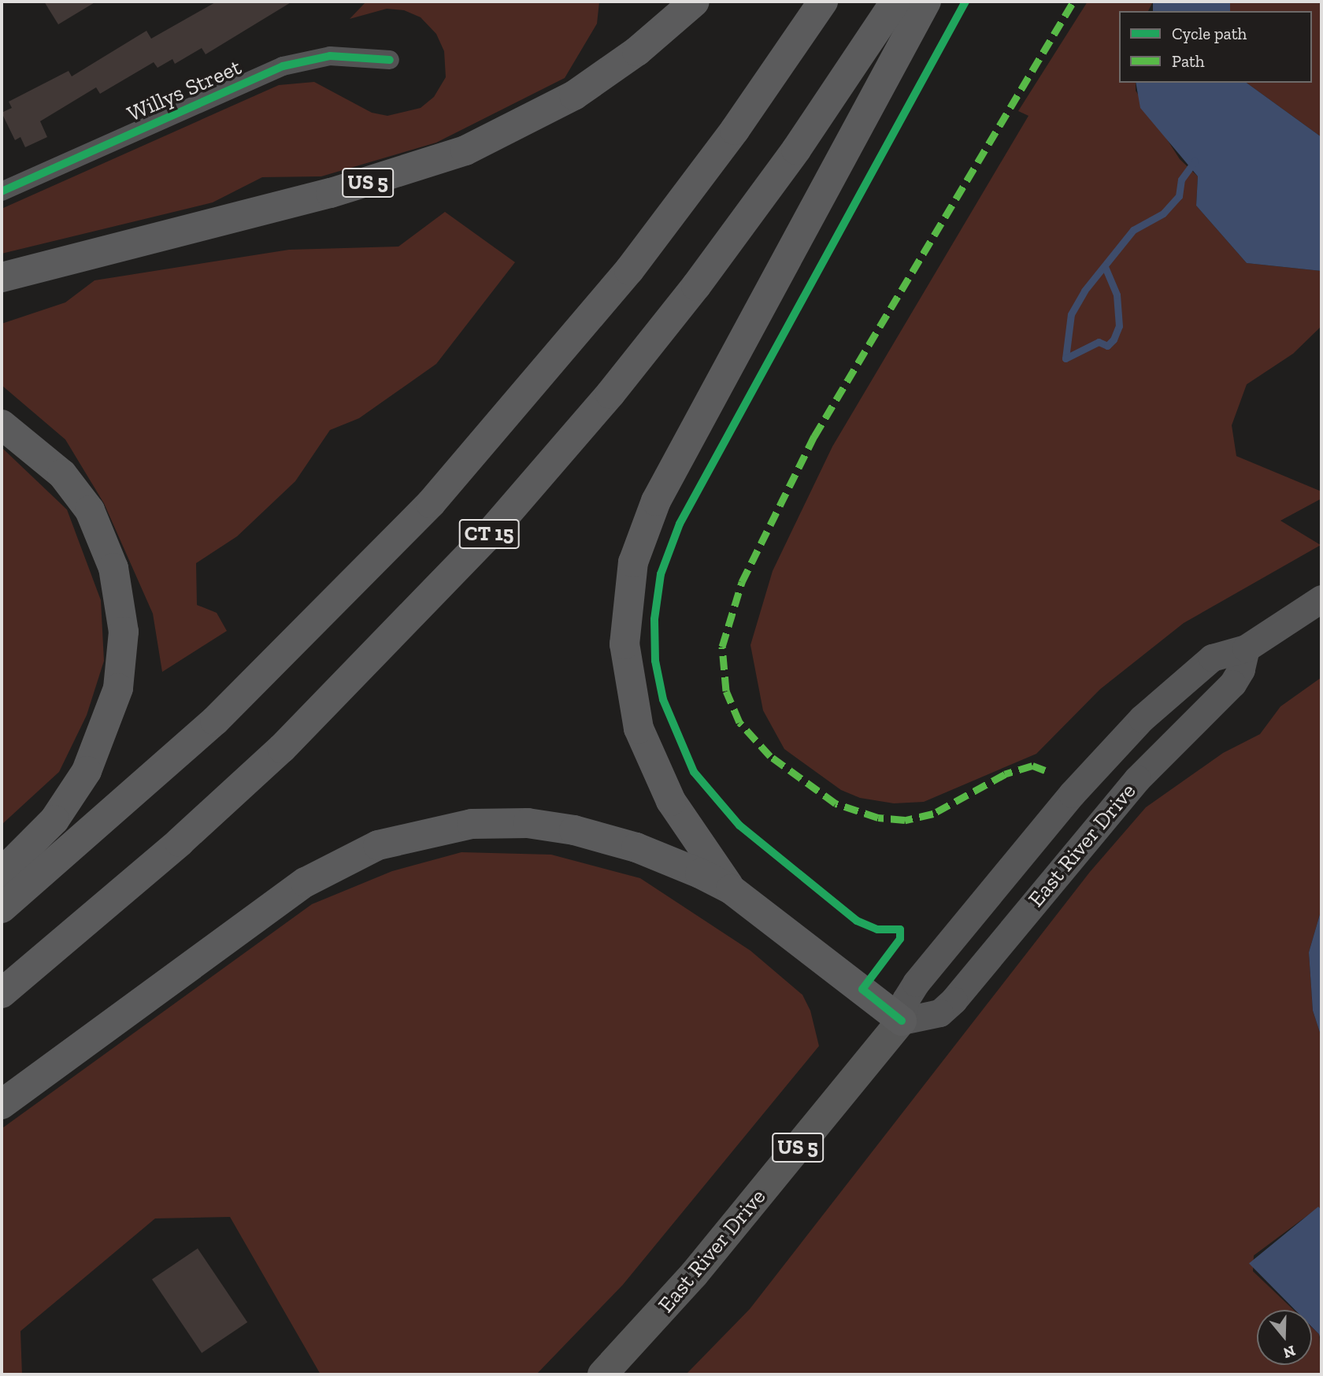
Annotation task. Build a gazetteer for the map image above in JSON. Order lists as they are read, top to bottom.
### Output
{
  "streets": {
    "highway": ["US 5", "CT 15", "East River Drive"],
    "street": ["Willys Street"]
  },
  "legend": ["Cycle path", "Path"],
  "north": "bottom"
}
